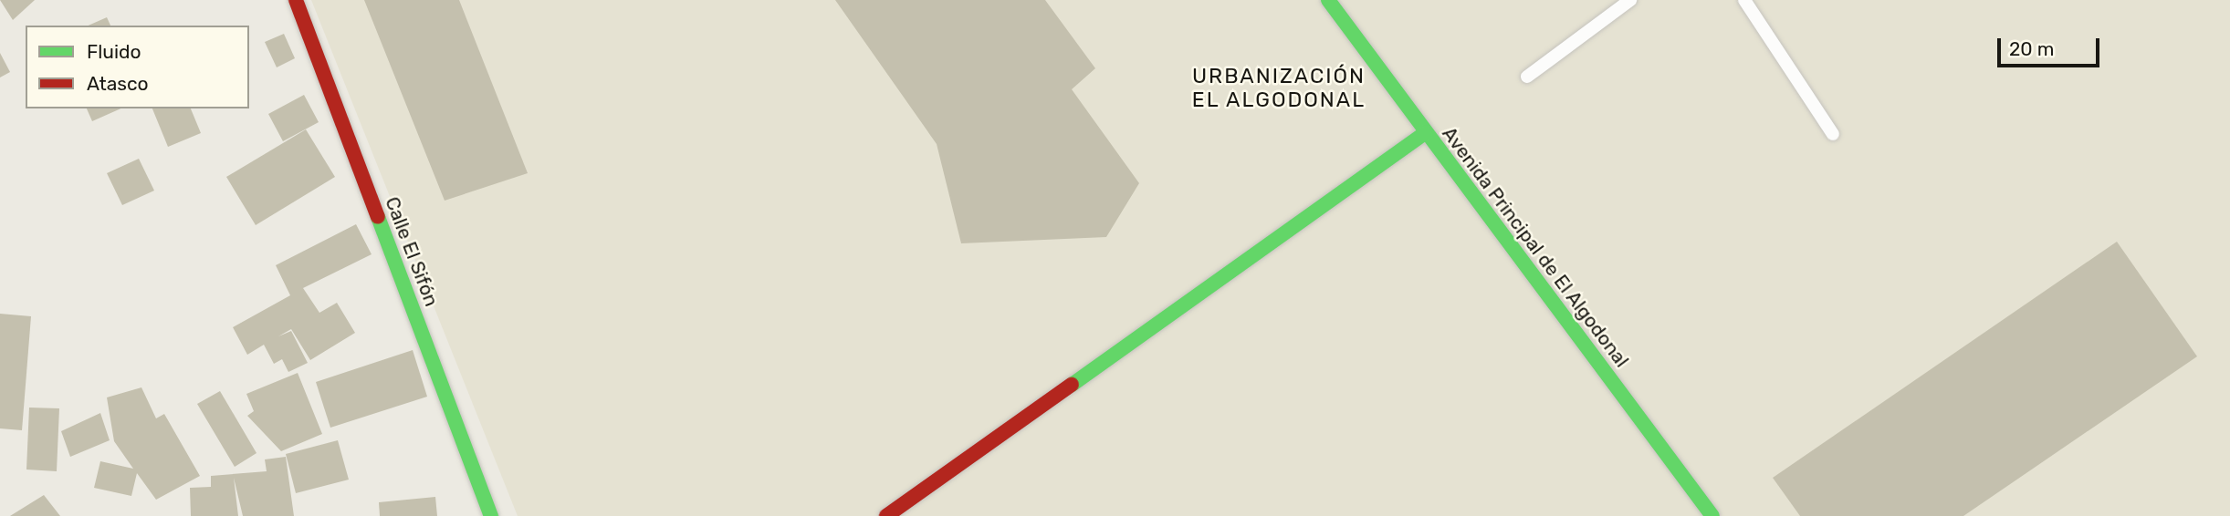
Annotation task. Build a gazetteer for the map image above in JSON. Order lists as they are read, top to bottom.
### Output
{
  "streets": {
    "street": ["Avenida Principal de El Algodonal", "Calle El Sifón"]
  },
  "districts": ["URBANIZACIÓN EL ALGODONAL"],
  "legend": ["Fluido", "Atasco"],
  "scale_bar": "20 m"
}
